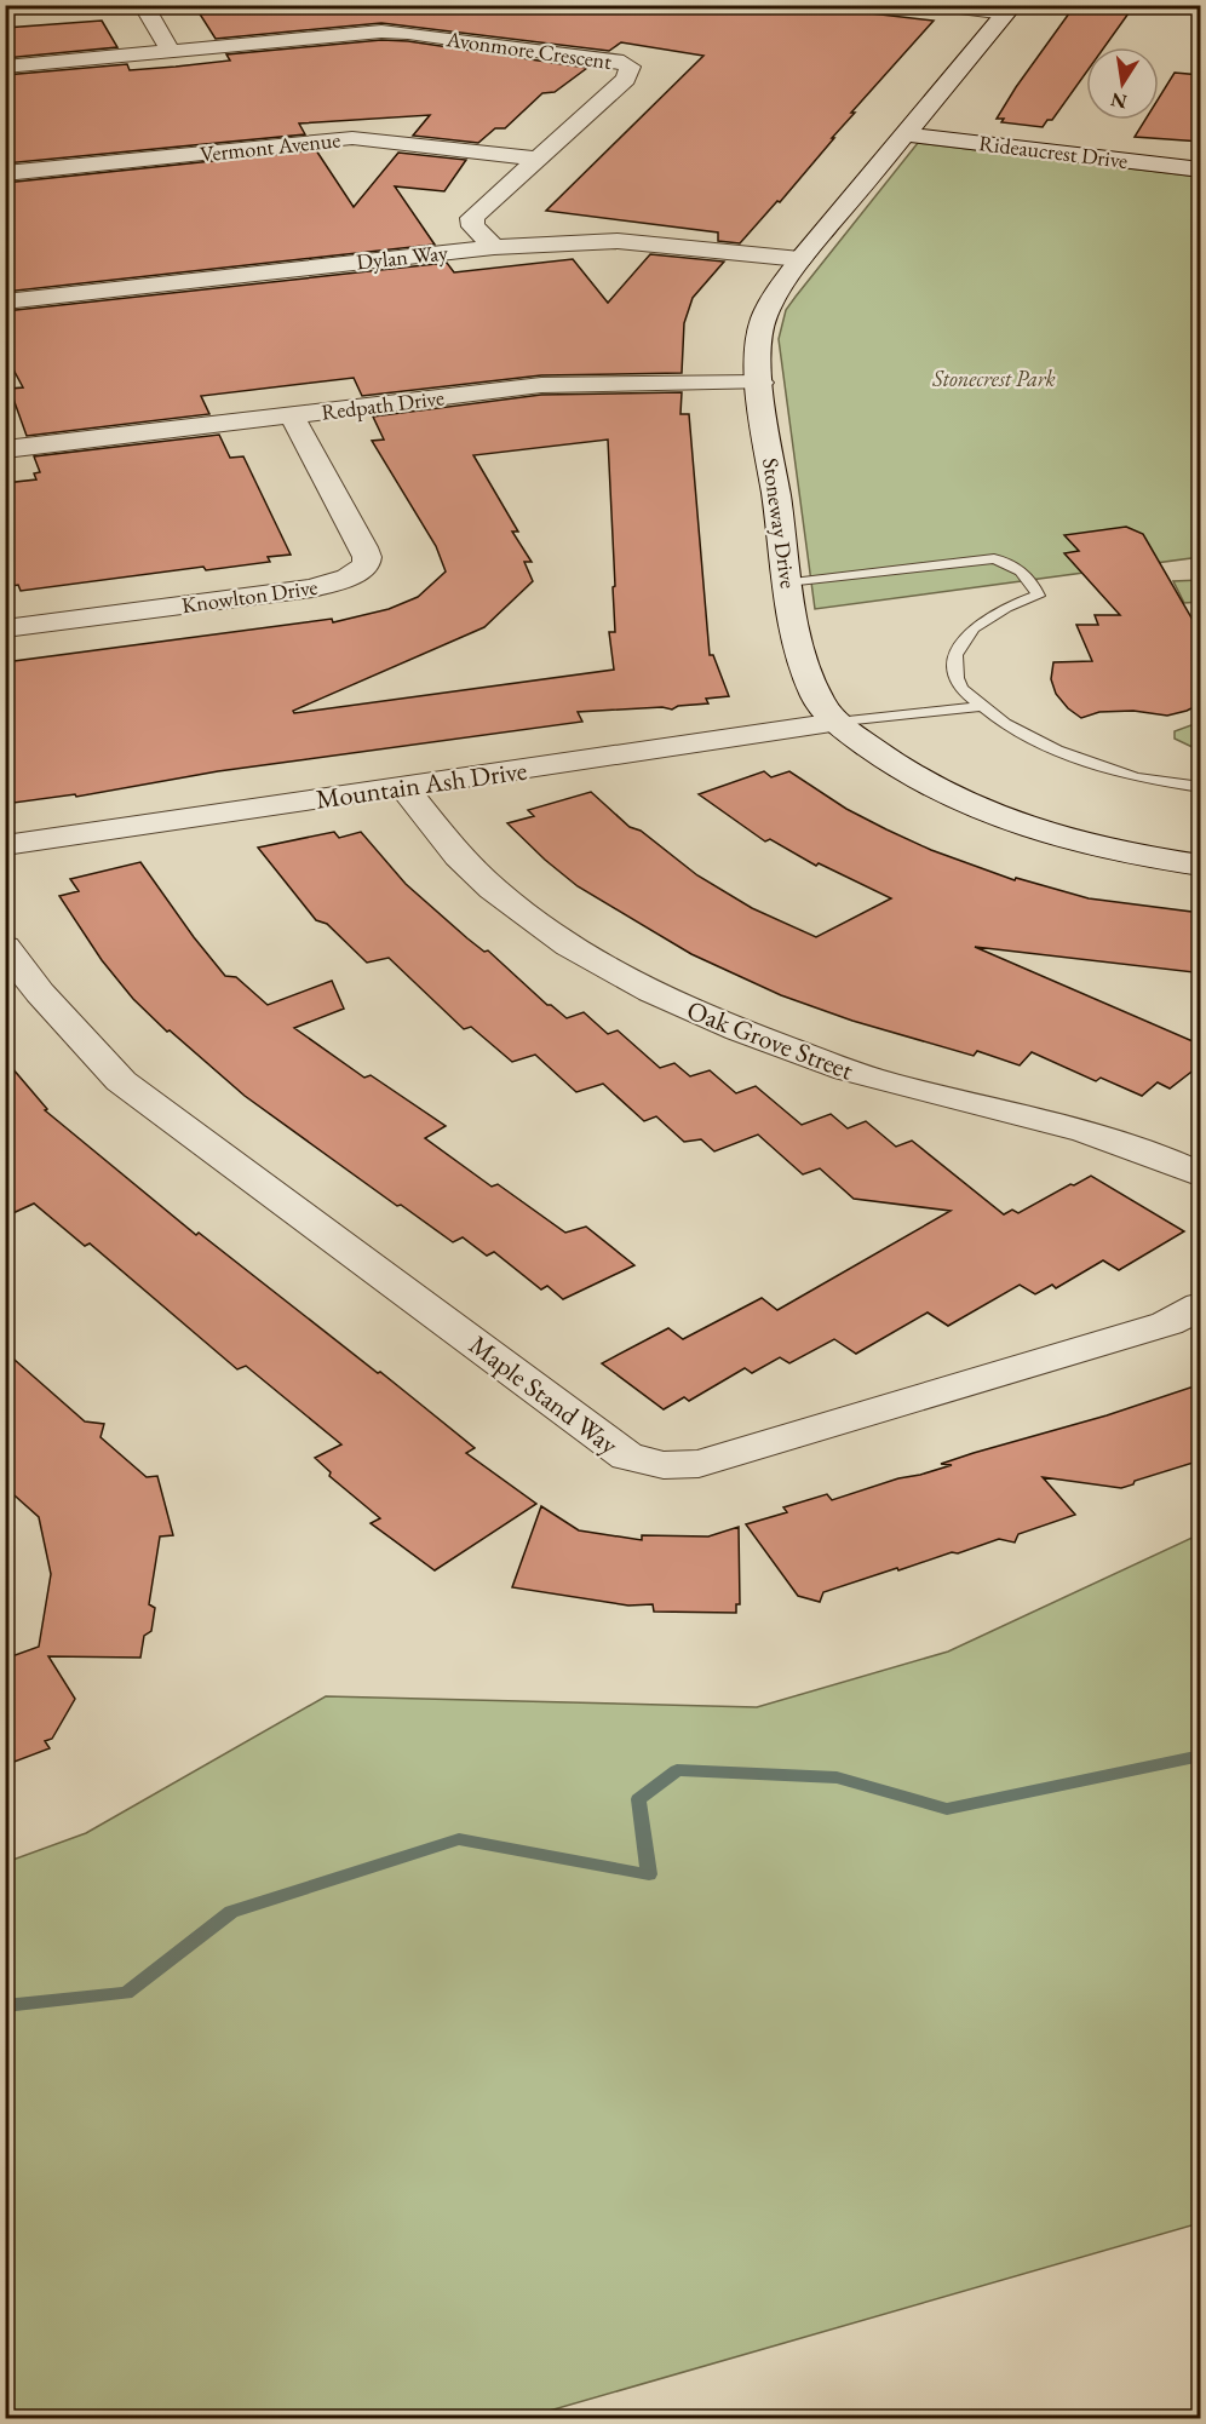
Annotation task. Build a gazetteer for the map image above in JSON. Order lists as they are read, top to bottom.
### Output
{
  "streets": {
    "street": [
      "Avonmore Crescent",
      "Vermont Avenue",
      "Rideaucrest Drive",
      "Dylan Way",
      "Redpath Drive",
      "Stoneway Drive",
      "Knowlton Drive",
      "Mountain Ash Drive",
      "Oak Grove Street",
      "Maple Stand Way"
    ]
  },
  "crossings": [
    ["Avonmore Crescent", "Vermont Avenue"],
    ["Avonmore Crescent", "Dylan Way"],
    ["Rideaucrest Drive", "Stoneway Drive"],
    ["Dylan Way", "Stoneway Drive"],
    ["Redpath Drive", "Stoneway Drive"],
    ["Redpath Drive", "Knowlton Drive"],
    ["Stoneway Drive", "Mountain Ash Drive"],
    ["Mountain Ash Drive", "Oak Grove Street"]
  ],
  "parks": ["Stonecrest Park"],
  "north": "bottom"
}
